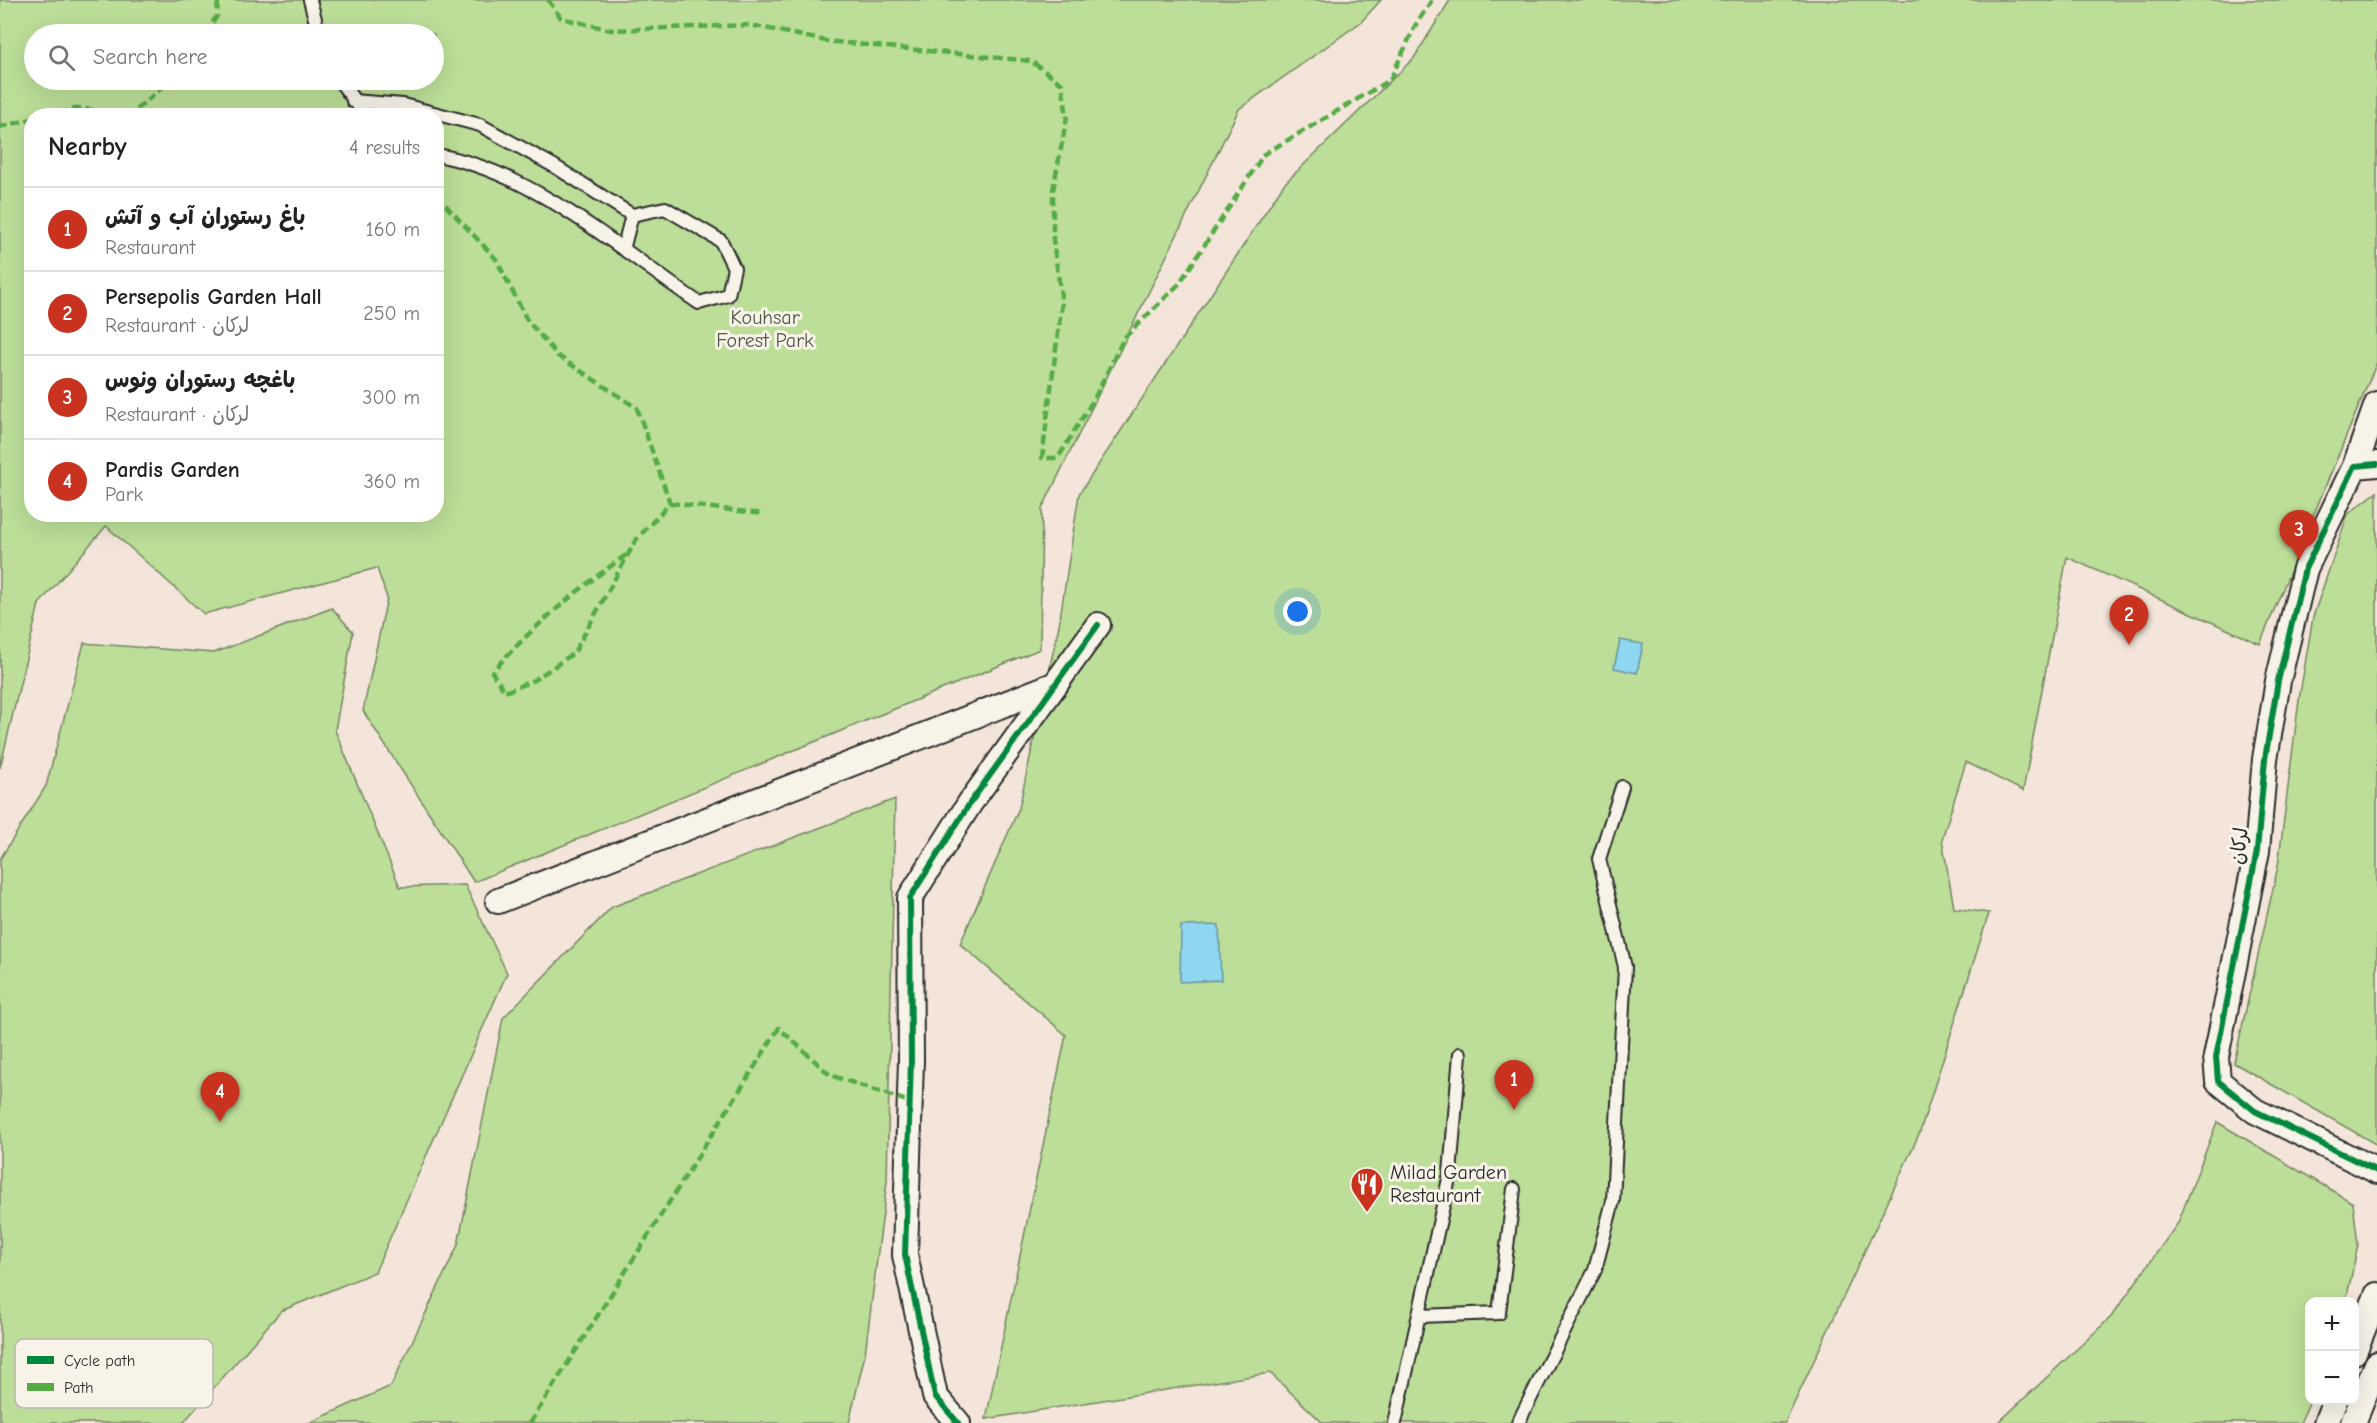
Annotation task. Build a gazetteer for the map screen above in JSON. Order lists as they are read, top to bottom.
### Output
{
  "streets": {
    "street": ["لرکان"]
  },
  "parks": ["Kouhsar Forest Park"],
  "places": {
    "restaurant": ["Milad Garden Restaurant"]
  },
  "legend": ["Cycle path", "Path"],
  "page": {
    "search": "Search here",
    "heading": ["Nearby", "4 results"],
    "list": [
      {
        "mark": "1",
        "name": "باغ رستوران آب و آتش",
        "note": "Restaurant",
        "value": "160 m"
      },
      {
        "mark": "2",
        "name": "Persepolis Garden Hall",
        "note": "Restaurant · لرکان",
        "value": "250 m"
      },
      {
        "mark": "3",
        "name": "باغچه رستوران ونوس",
        "note": "Restaurant · لرکان",
        "value": "300 m"
      },
      {
        "mark": "4",
        "name": "Pardis Garden",
        "note": "Park",
        "value": "360 m"
      }
    ],
    "pins": [
      "3",
      "2",
      "1",
      "4"
    ],
    "map_buttons": ["+", "−"]
  }
}
